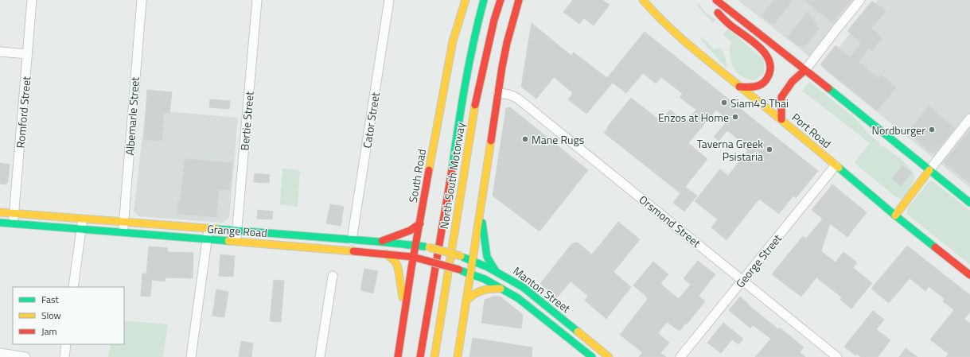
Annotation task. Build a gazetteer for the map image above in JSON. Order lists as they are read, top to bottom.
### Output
{
  "streets": {
    "main road": [
      "Port Road",
      "South Road",
      "North South Motorway",
      "Grange Road",
      "Manton Street"
    ],
    "street": [
      "Romford Street",
      "Albemarle Street",
      "Cator Street",
      "Bertie Street",
      "Orsmond Street",
      "George Street"
    ]
  },
  "crossings": [
    ["Romford Street", "Grange Road"],
    ["Albemarle Street", "Grange Road"],
    ["Cator Street", "Grange Road"],
    ["Bertie Street", "Grange Road"],
    ["Port Road", "George Street"],
    ["South Road", "Grange Road"],
    ["South Road", "Manton Street"],
    ["Orsmond Street", "George Street"],
    ["Grange Road", "Manton Street"]
  ],
  "places": [
    "Siam49 Thai",
    "Enzos at Home",
    "Nordburger",
    "Mane Rugs",
    "Taverna Greek Psistaria"
  ],
  "legend": ["Fast", "Slow", "Jam"]
}
